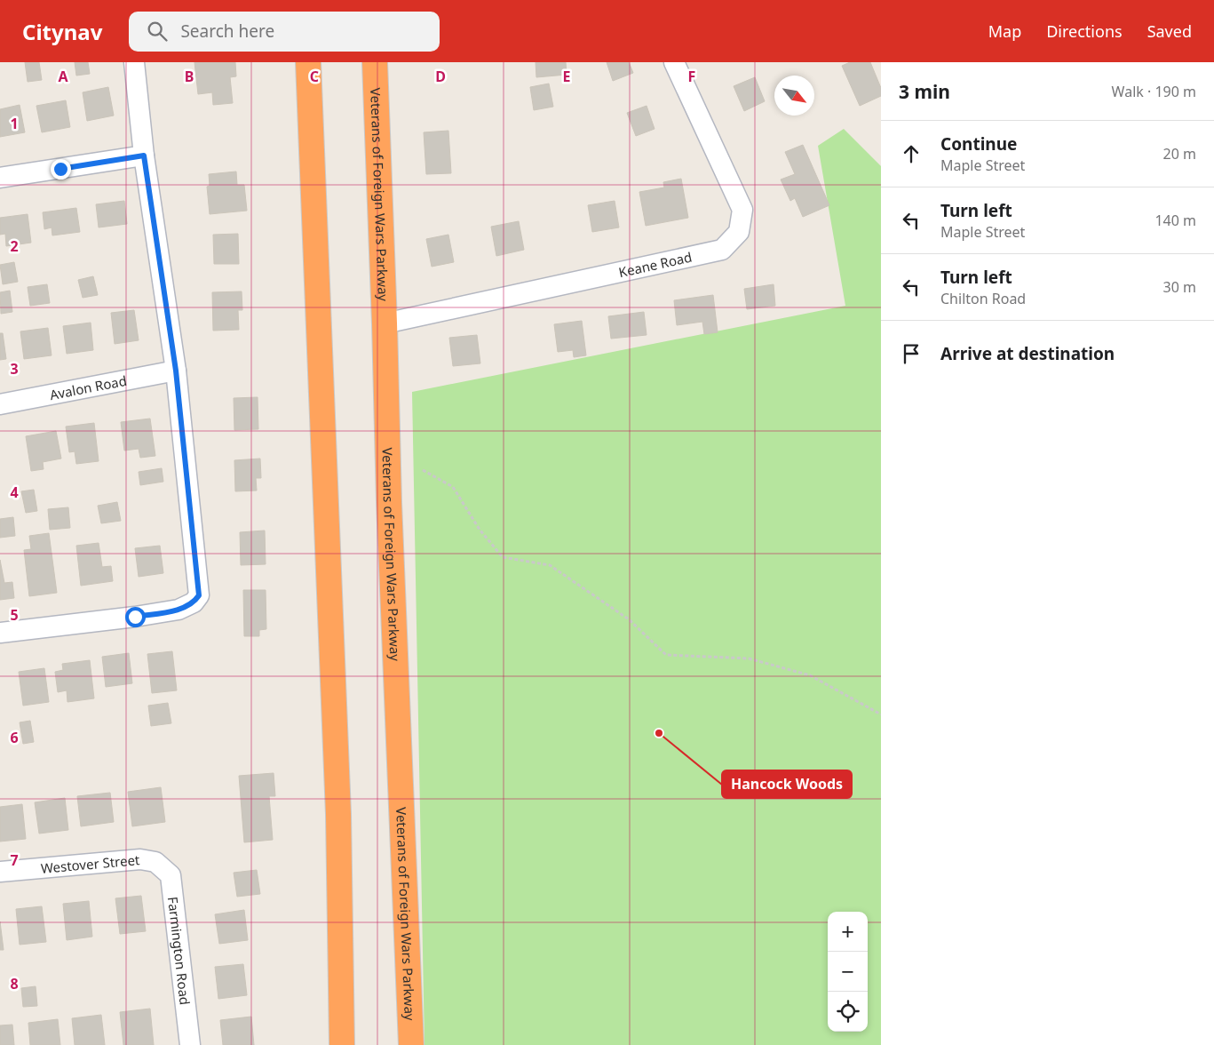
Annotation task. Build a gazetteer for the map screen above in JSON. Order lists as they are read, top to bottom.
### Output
{
  "streets": {
    "highway": ["Veterans of Foreign Wars Parkway"],
    "street": [
      "Keane Road",
      "Avalon Road",
      "Westover Street",
      "Farmington Road"
    ]
  },
  "crossings": [
    ["Veterans of Foreign Wars Parkway", "Keane Road"],
    ["Westover Street", "Farmington Road"]
  ],
  "places": ["Hancock Woods"],
  "north": "bottom right",
  "page": {
    "header": "Citynav",
    "search": "Search here",
    "nav": ["Map", "Directions", "Saved"],
    "heading": ["3 min", "Walk · 190 m"],
    "list": [
      ["Continue", "Maple Street", "20 m"],
      ["Turn left", "Maple Street", "140 m"],
      ["Turn left", "Chilton Road", "30 m"],
      "Arrive at destination"
    ],
    "map_buttons": ["+", "−"]
  },
  "grid": {
    "columns": [
      "A",
      "B",
      "C",
      "D",
      "E",
      "F"
    ],
    "rows": [
      "1",
      "2",
      "3",
      "4",
      "5",
      "6",
      "7",
      "8"
    ]
  }
}
